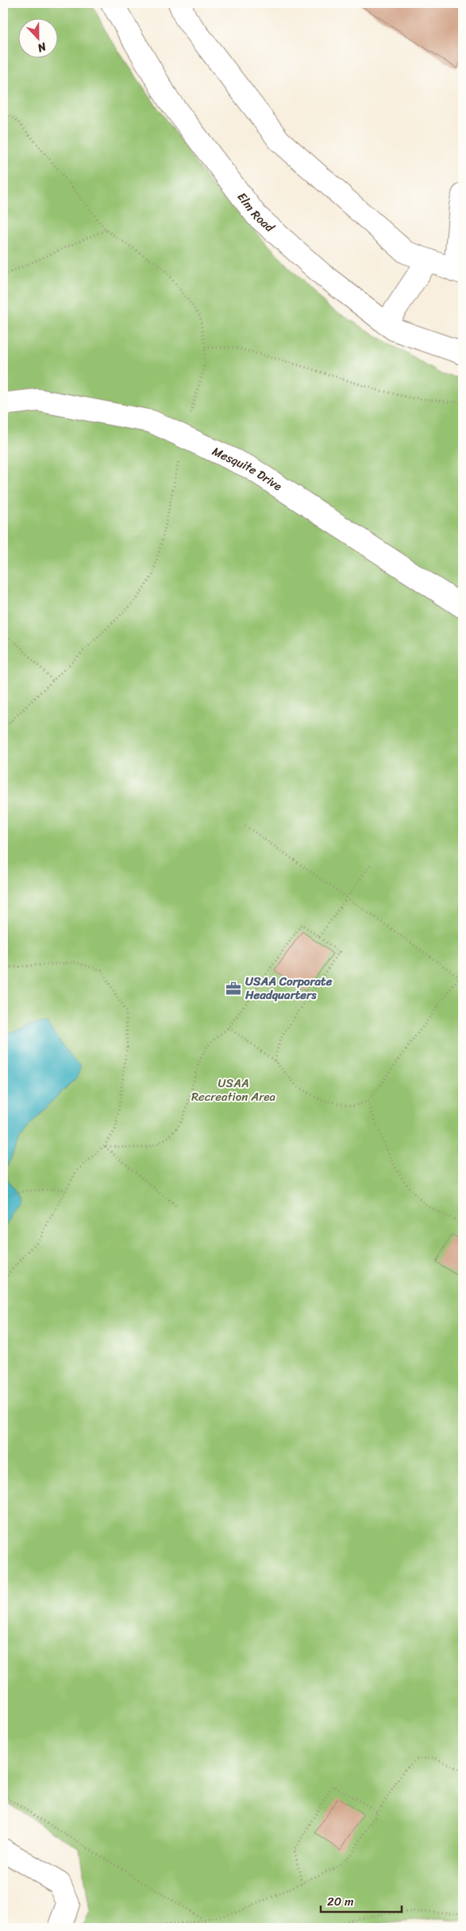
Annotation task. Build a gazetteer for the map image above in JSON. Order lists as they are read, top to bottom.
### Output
{
  "streets": {
    "street": ["Elm Road", "Mesquite Drive"]
  },
  "parks": ["USAA Recreation Area"],
  "places": {
    "office": ["USAA Corporate Headquarters"]
  },
  "scale_bar": "20 m",
  "north": "bottom"
}
